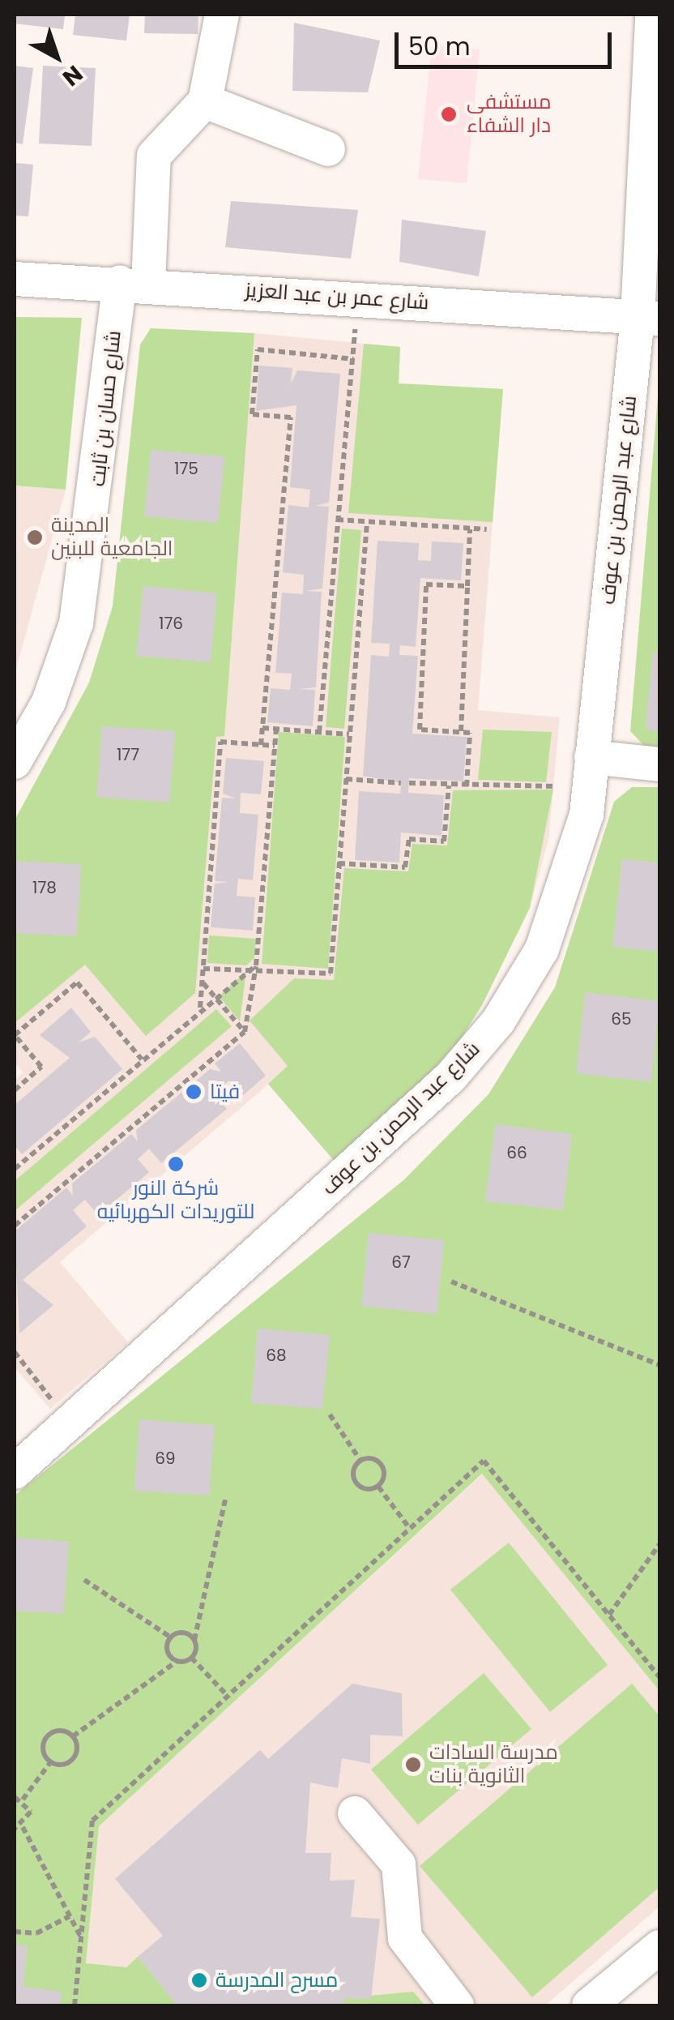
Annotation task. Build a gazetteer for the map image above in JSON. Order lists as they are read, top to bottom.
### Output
{
  "streets": {
    "street": ["شارع عمر بن عبد العزيز", "شارع حسان بن ثابت", "شارع عبد الرحمن بن عوف"]
  },
  "crossings": [
    ["شارع عمر بن عبد العزيز", "شارع حسان بن ثابت"],
    ["شارع عمر بن عبد العزيز", "شارع عبد الرحمن بن عوف"]
  ],
  "places": [
    "مستشفى دار الشفاء",
    "المدينة الجامعية للبنين",
    "فيتا",
    "شركة النور للتوريدات الكهربائيه",
    "مدرسة السادات الثانوية بنات",
    "مسرح المدرسة"
  ],
  "house_numbers": [
    "175",
    "176",
    "177",
    "178",
    "65",
    "66",
    "67",
    "68",
    "69"
  ],
  "scale_bar": "50 m",
  "north": "bottom right"
}
